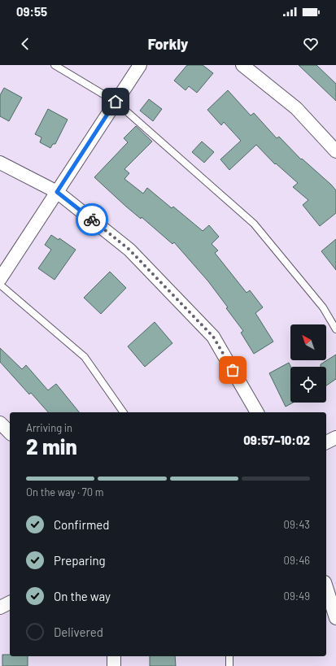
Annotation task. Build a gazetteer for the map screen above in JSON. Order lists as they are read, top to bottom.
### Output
{
  "north": "top left",
  "page": {
    "status": "09:55",
    "header": "Forkly",
    "heading": ["2 min", "Arriving in", "09:57–10:02"],
    "bar": "On the way · 70 m",
    "list": [
      ["Confirmed", "09:43"],
      ["Preparing", "09:46"],
      ["On the way", "09:49"],
      "Delivered"
    ]
  }
}
